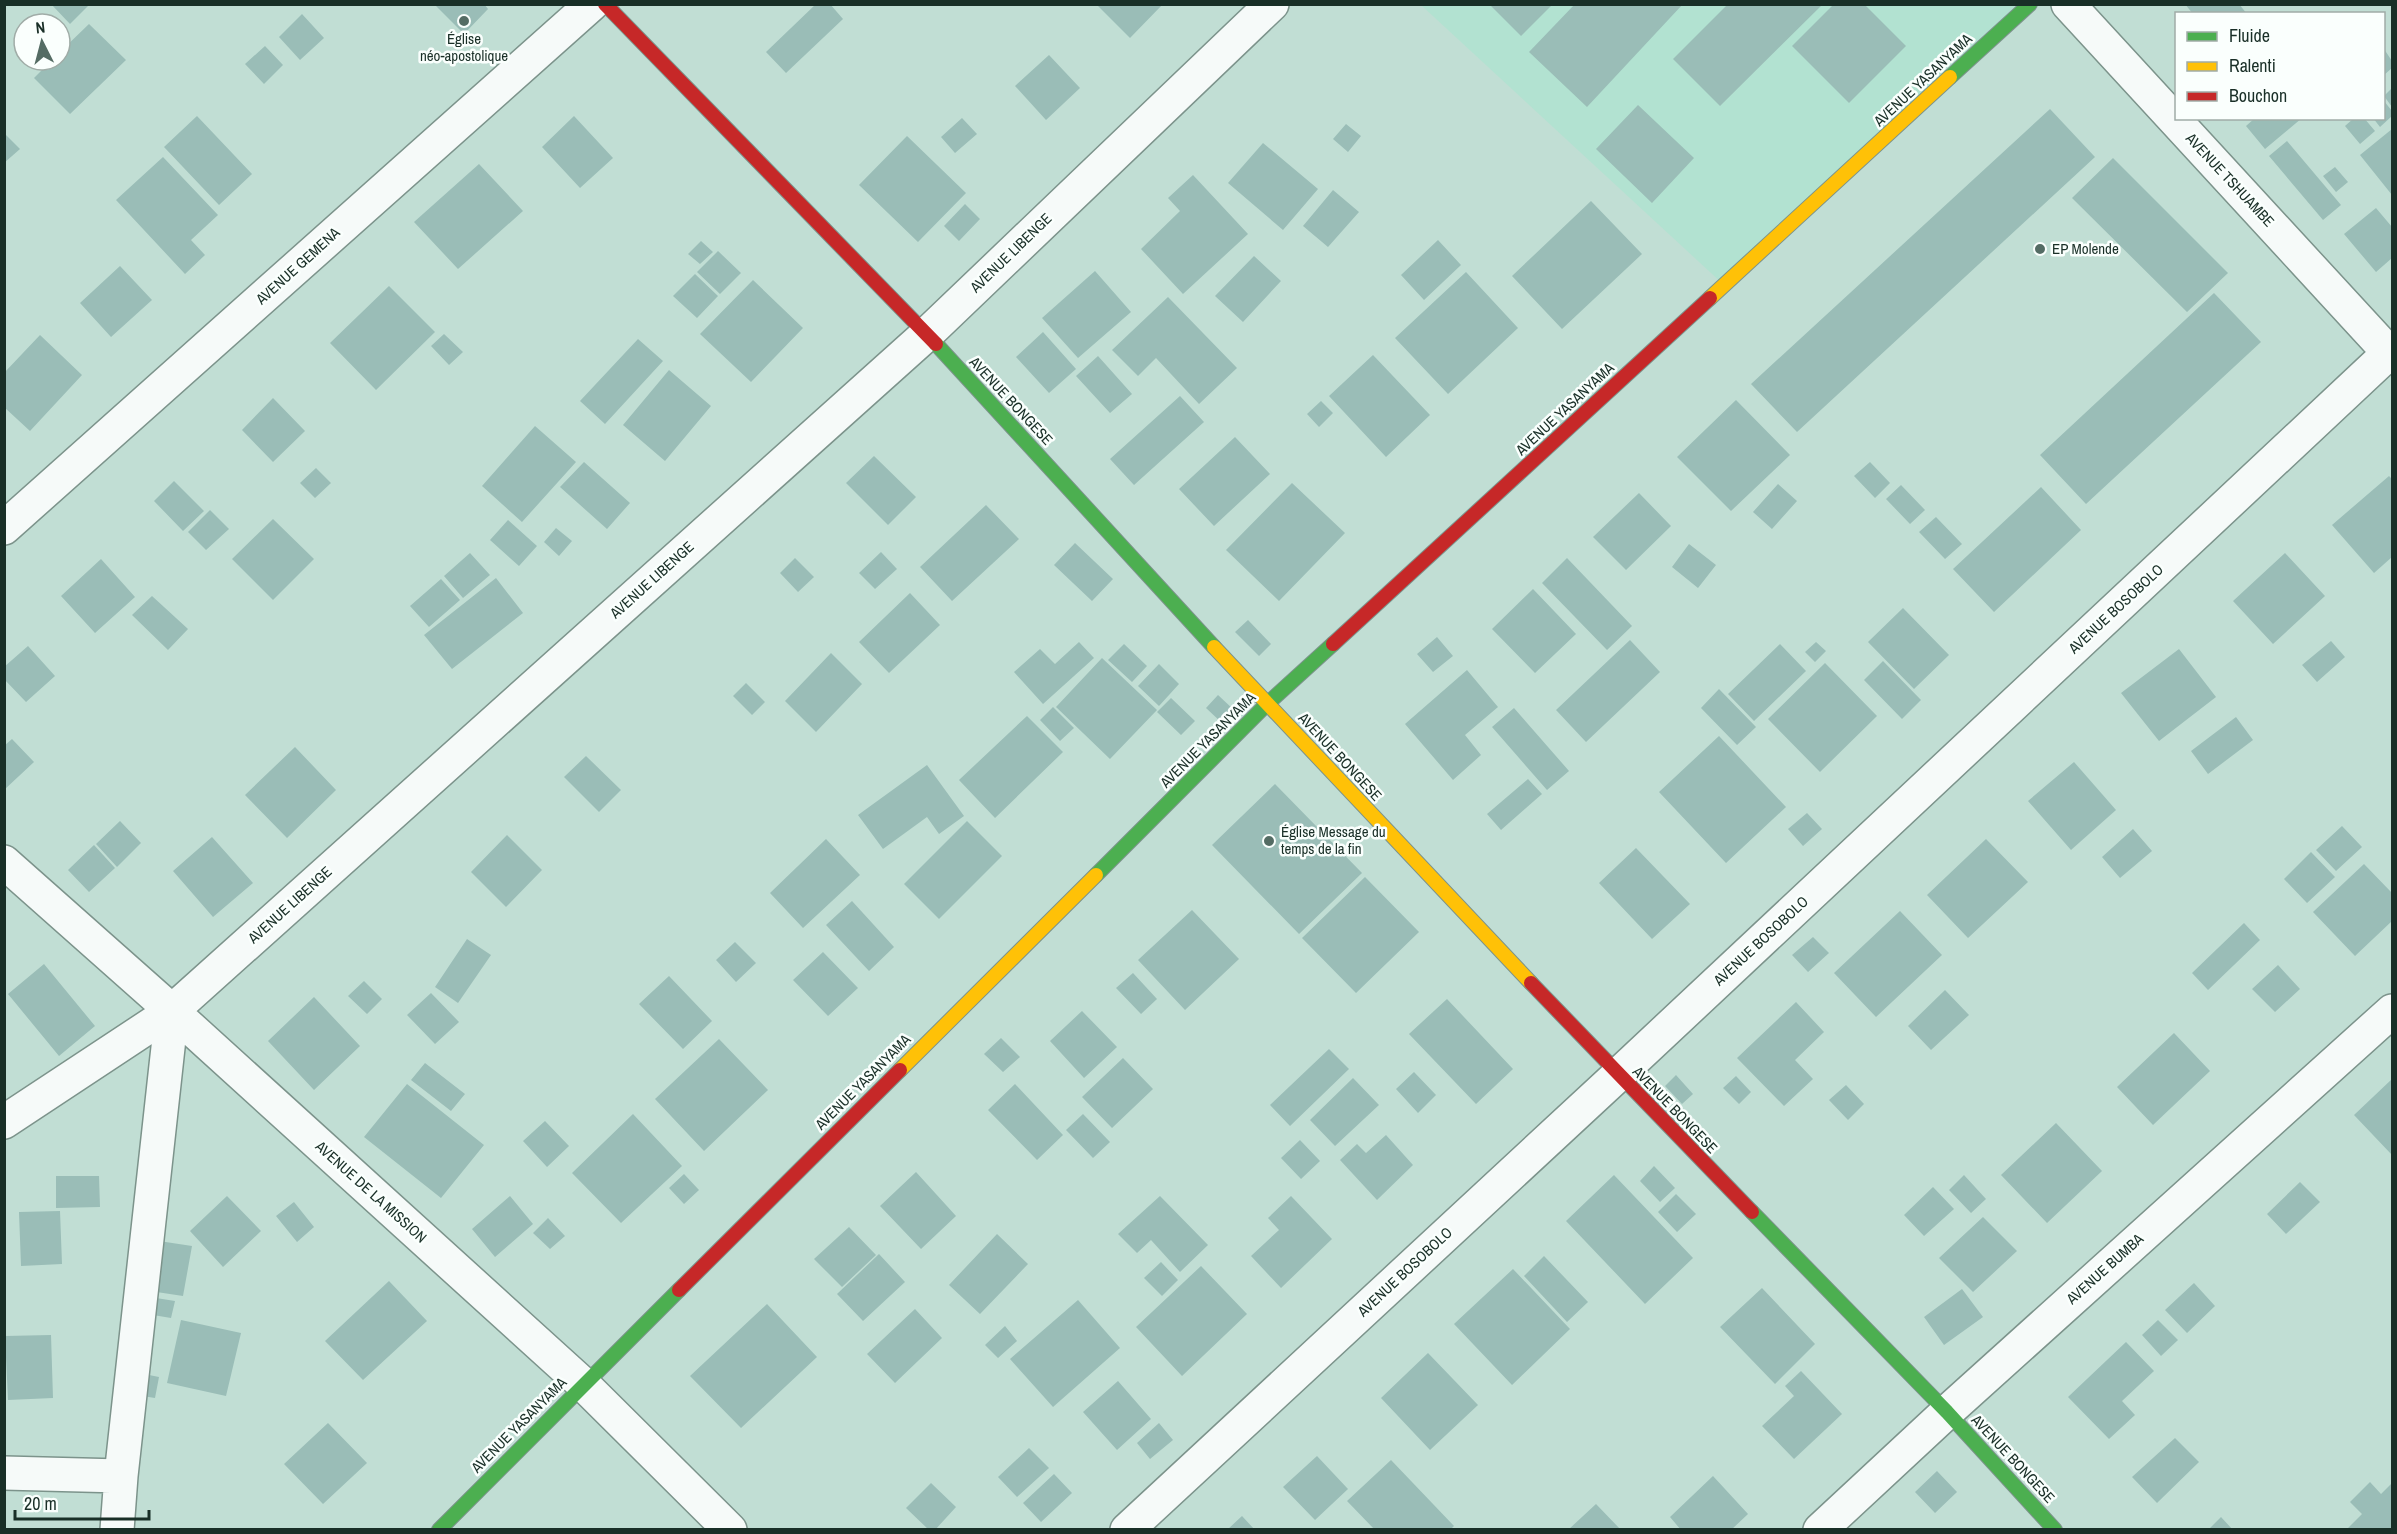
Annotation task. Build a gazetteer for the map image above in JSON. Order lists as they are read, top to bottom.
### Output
{
  "streets": {
    "street": [
      "AVENUE YASANYAMA",
      "AVENUE TSHUAMBE",
      "AVENUE LIBENGE",
      "AVENUE GEMENA",
      "AVENUE BONGESE",
      "AVENUE BOSOBOLO",
      "AVENUE DE LA MISSION",
      "AVENUE BUMBA"
    ]
  },
  "crossings": [
    ["AVENUE YASANYAMA", "AVENUE BONGESE"],
    ["AVENUE YASANYAMA", "AVENUE DE LA MISSION"],
    ["AVENUE TSHUAMBE", "AVENUE BOSOBOLO"],
    ["AVENUE LIBENGE", "AVENUE BONGESE"],
    ["AVENUE LIBENGE", "AVENUE DE LA MISSION"],
    ["AVENUE BONGESE", "AVENUE BOSOBOLO"],
    ["AVENUE BONGESE", "AVENUE BUMBA"]
  ],
  "places": ["Église néo-apostolique", "EP Molende", "Église Message du temps de la fin"],
  "legend": ["Fluide", "Ralenti", "Bouchon"],
  "scale_bar": "20 m",
  "north": "top"
}
